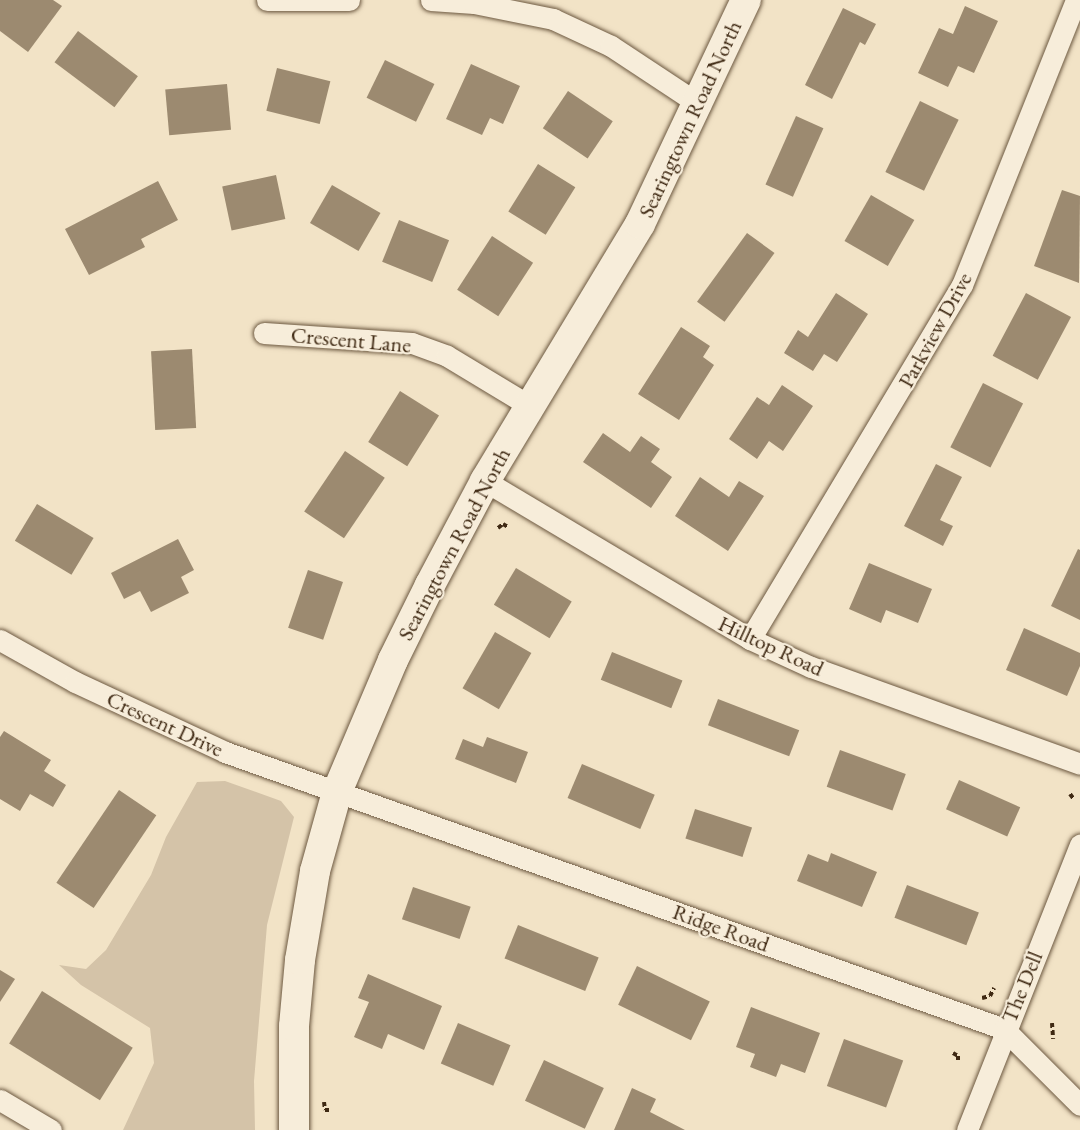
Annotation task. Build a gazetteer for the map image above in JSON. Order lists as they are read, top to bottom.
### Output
{
  "streets": {
    "main road": ["Searingtown Road North"],
    "street": [
      "Parkview Drive",
      "Crescent Lane",
      "Hilltop Road",
      "Crescent Drive",
      "Ridge Road",
      "The Dell"
    ]
  },
  "crossings": [
    ["Searingtown Road North", "Crescent Lane"],
    ["Searingtown Road North", "Hilltop Road"],
    ["Searingtown Road North", "Crescent Drive"],
    ["Searingtown Road North", "Ridge Road"],
    ["Parkview Drive", "Hilltop Road"],
    ["Crescent Drive", "Ridge Road"],
    ["Ridge Road", "The Dell"]
  ]
}
